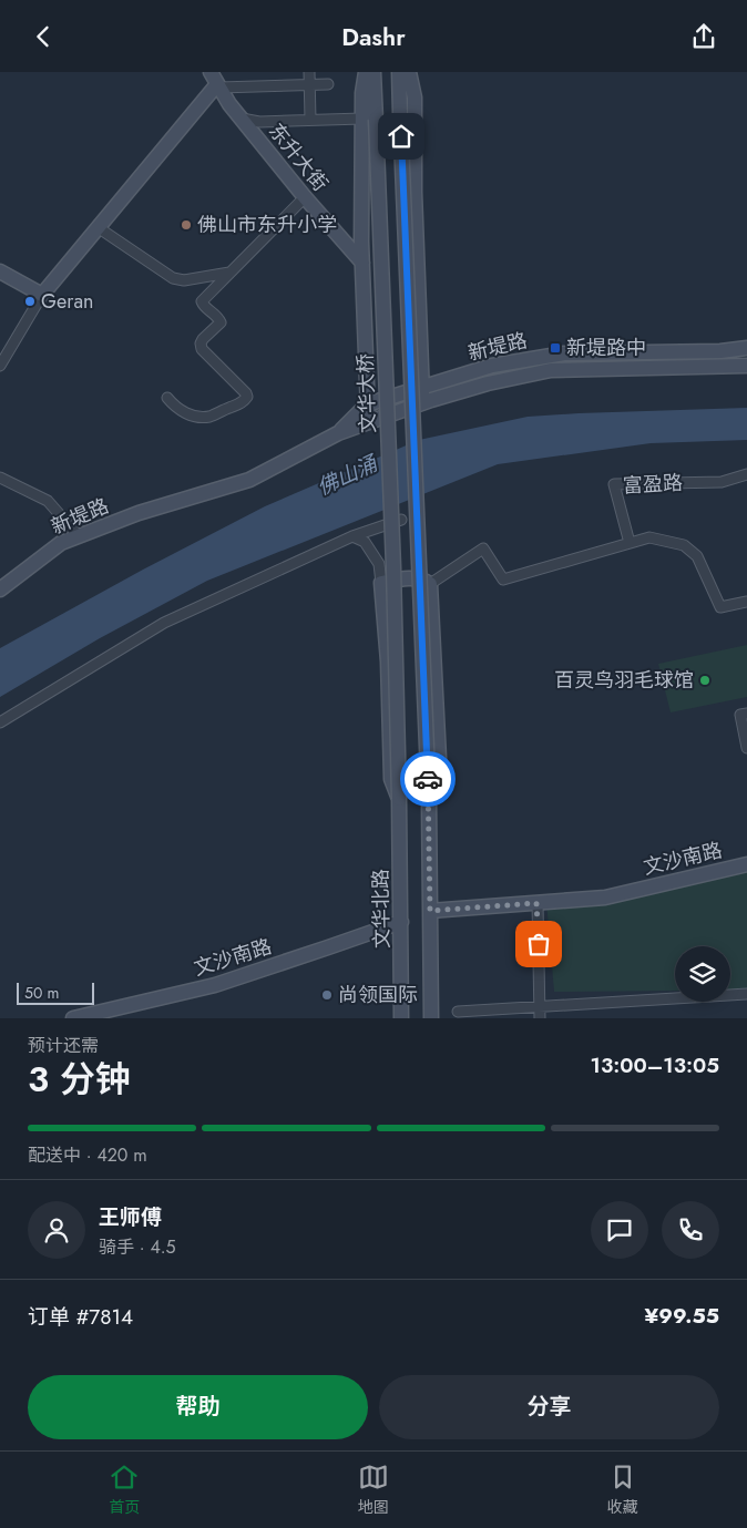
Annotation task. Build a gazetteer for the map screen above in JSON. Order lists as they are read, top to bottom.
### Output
{
  "streets": {
    "main road": [
      "东升大街",
      "新堤路",
      "文华大桥",
      "文沙南路",
      "文华北路"
    ],
    "street": ["富盈路"]
  },
  "crossings": [
    ["文华大桥", "文华北路"],
    ["文沙南路", "文华北路"]
  ],
  "water": ["佛山涌"],
  "places": {
    "other": [
      "佛山市东升小学",
      "Geran",
      "百灵鸟羽毛球馆",
      "尚领国际"
    ],
    "transit": ["新堤路中"]
  },
  "scale_bar": "50 m",
  "page": {
    "header": "Dashr",
    "scale": "50 m",
    "heading": ["3 分钟", "预计还需", "13:00–13:05"],
    "panel": [
      "王师傅",
      "骑手 · 4.5",
      "订单 #7814",
      "¥99.55"
    ],
    "bar": "配送中 · 420 m",
    "buttons": ["帮助", "分享"],
    "tabs": ["首页", "地图", "收藏"]
  }
}
